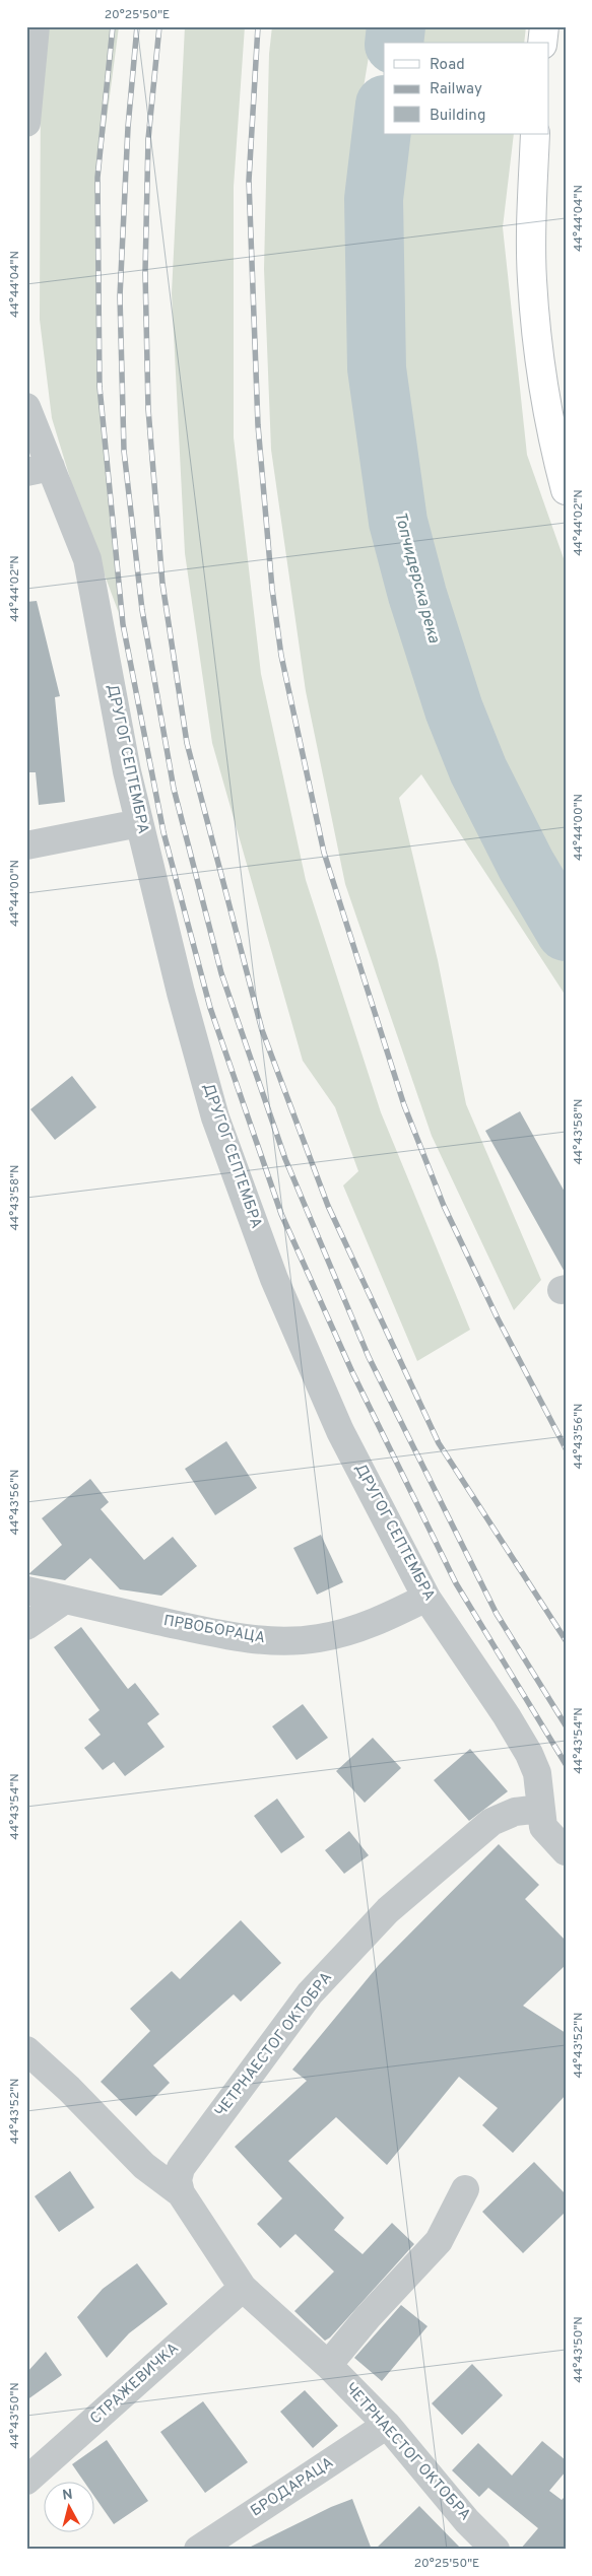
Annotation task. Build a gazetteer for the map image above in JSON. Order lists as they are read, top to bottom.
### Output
{
  "streets": {
    "street": [
      "ДРУГОГ СЕПТЕМБРА",
      "ПРВОБОРАЦА",
      "ЧЕТРНАЕСТОГ ОКТОБРА",
      "СТРАЖЕВИЧКА",
      "БРОДАРАЦА"
    ]
  },
  "crossings": [
    ["ДРУГОГ СЕПТЕМБРА", "ПРВОБОРАЦА"],
    ["ДРУГОГ СЕПТЕМБРА", "ЧЕТРНАЕСТОГ ОКТОБРА"],
    ["ЧЕТРНАЕСТОГ ОКТОБРА", "СТРАЖЕВИЧКА"],
    ["ЧЕТРНАЕСТОГ ОКТОБРА", "БРОДАРАЦА"]
  ],
  "water": ["Топчидерска река"],
  "legend": ["Road", "Railway", "Building"],
  "north": "top",
  "coordinates": [
    "20°25'50\"E",
    "44°44'04\"N",
    "44°44'02\"N",
    "44°44'00\"N",
    "44°43'58\"N",
    "44°43'56\"N",
    "44°43'54\"N",
    "44°43'52\"N",
    "44°43'50\"N"
  ]
}
